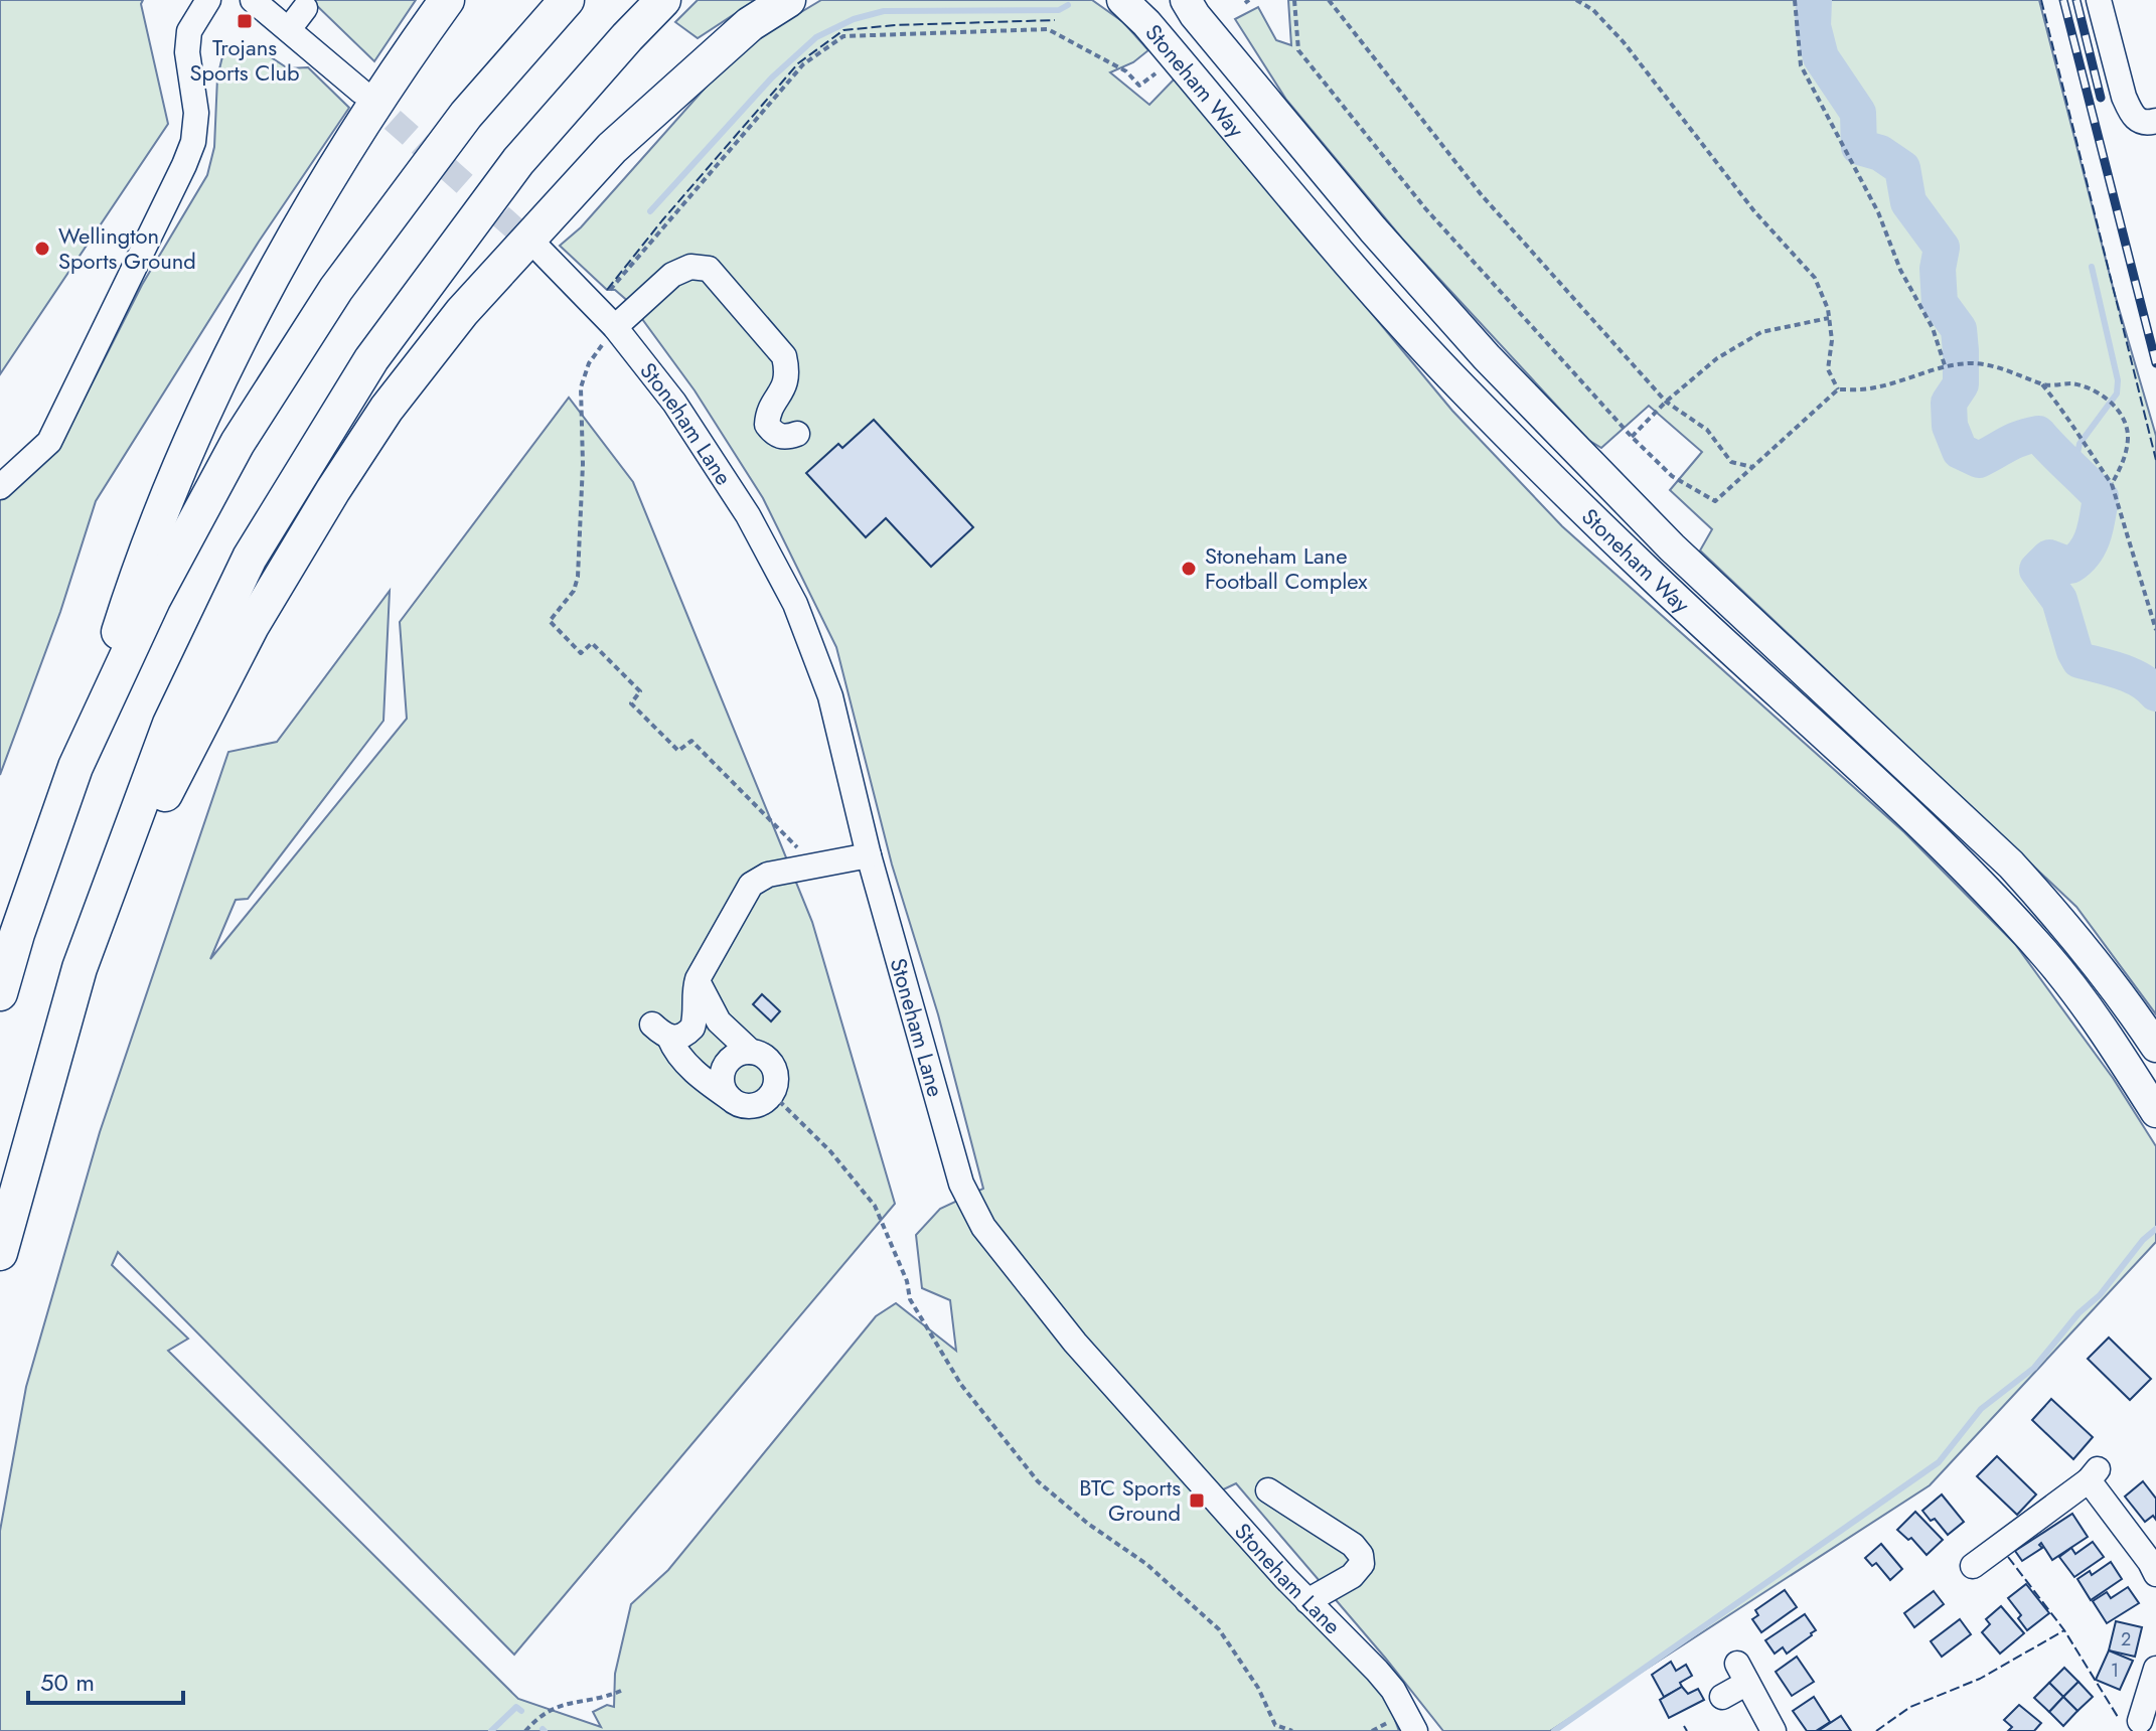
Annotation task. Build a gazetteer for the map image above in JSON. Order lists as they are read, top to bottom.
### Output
{
  "streets": {
    "main road": ["Stoneham Way"],
    "street": ["Stoneham Lane"]
  },
  "places": {
    "transit": ["Trojans Sports Club", "BTC Sports Ground"],
    "other": ["Wellington Sports Ground", "Stoneham Lane Football Complex"]
  },
  "house_numbers": ["2", "1"],
  "scale_bar": "50 m"
}
